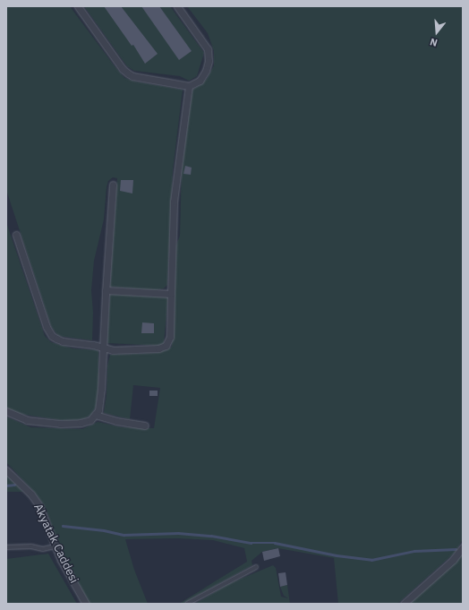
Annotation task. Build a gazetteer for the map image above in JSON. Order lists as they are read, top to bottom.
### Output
{
  "streets": {
    "street": ["Akyatak Caddesi"]
  },
  "north": "bottom"
}
